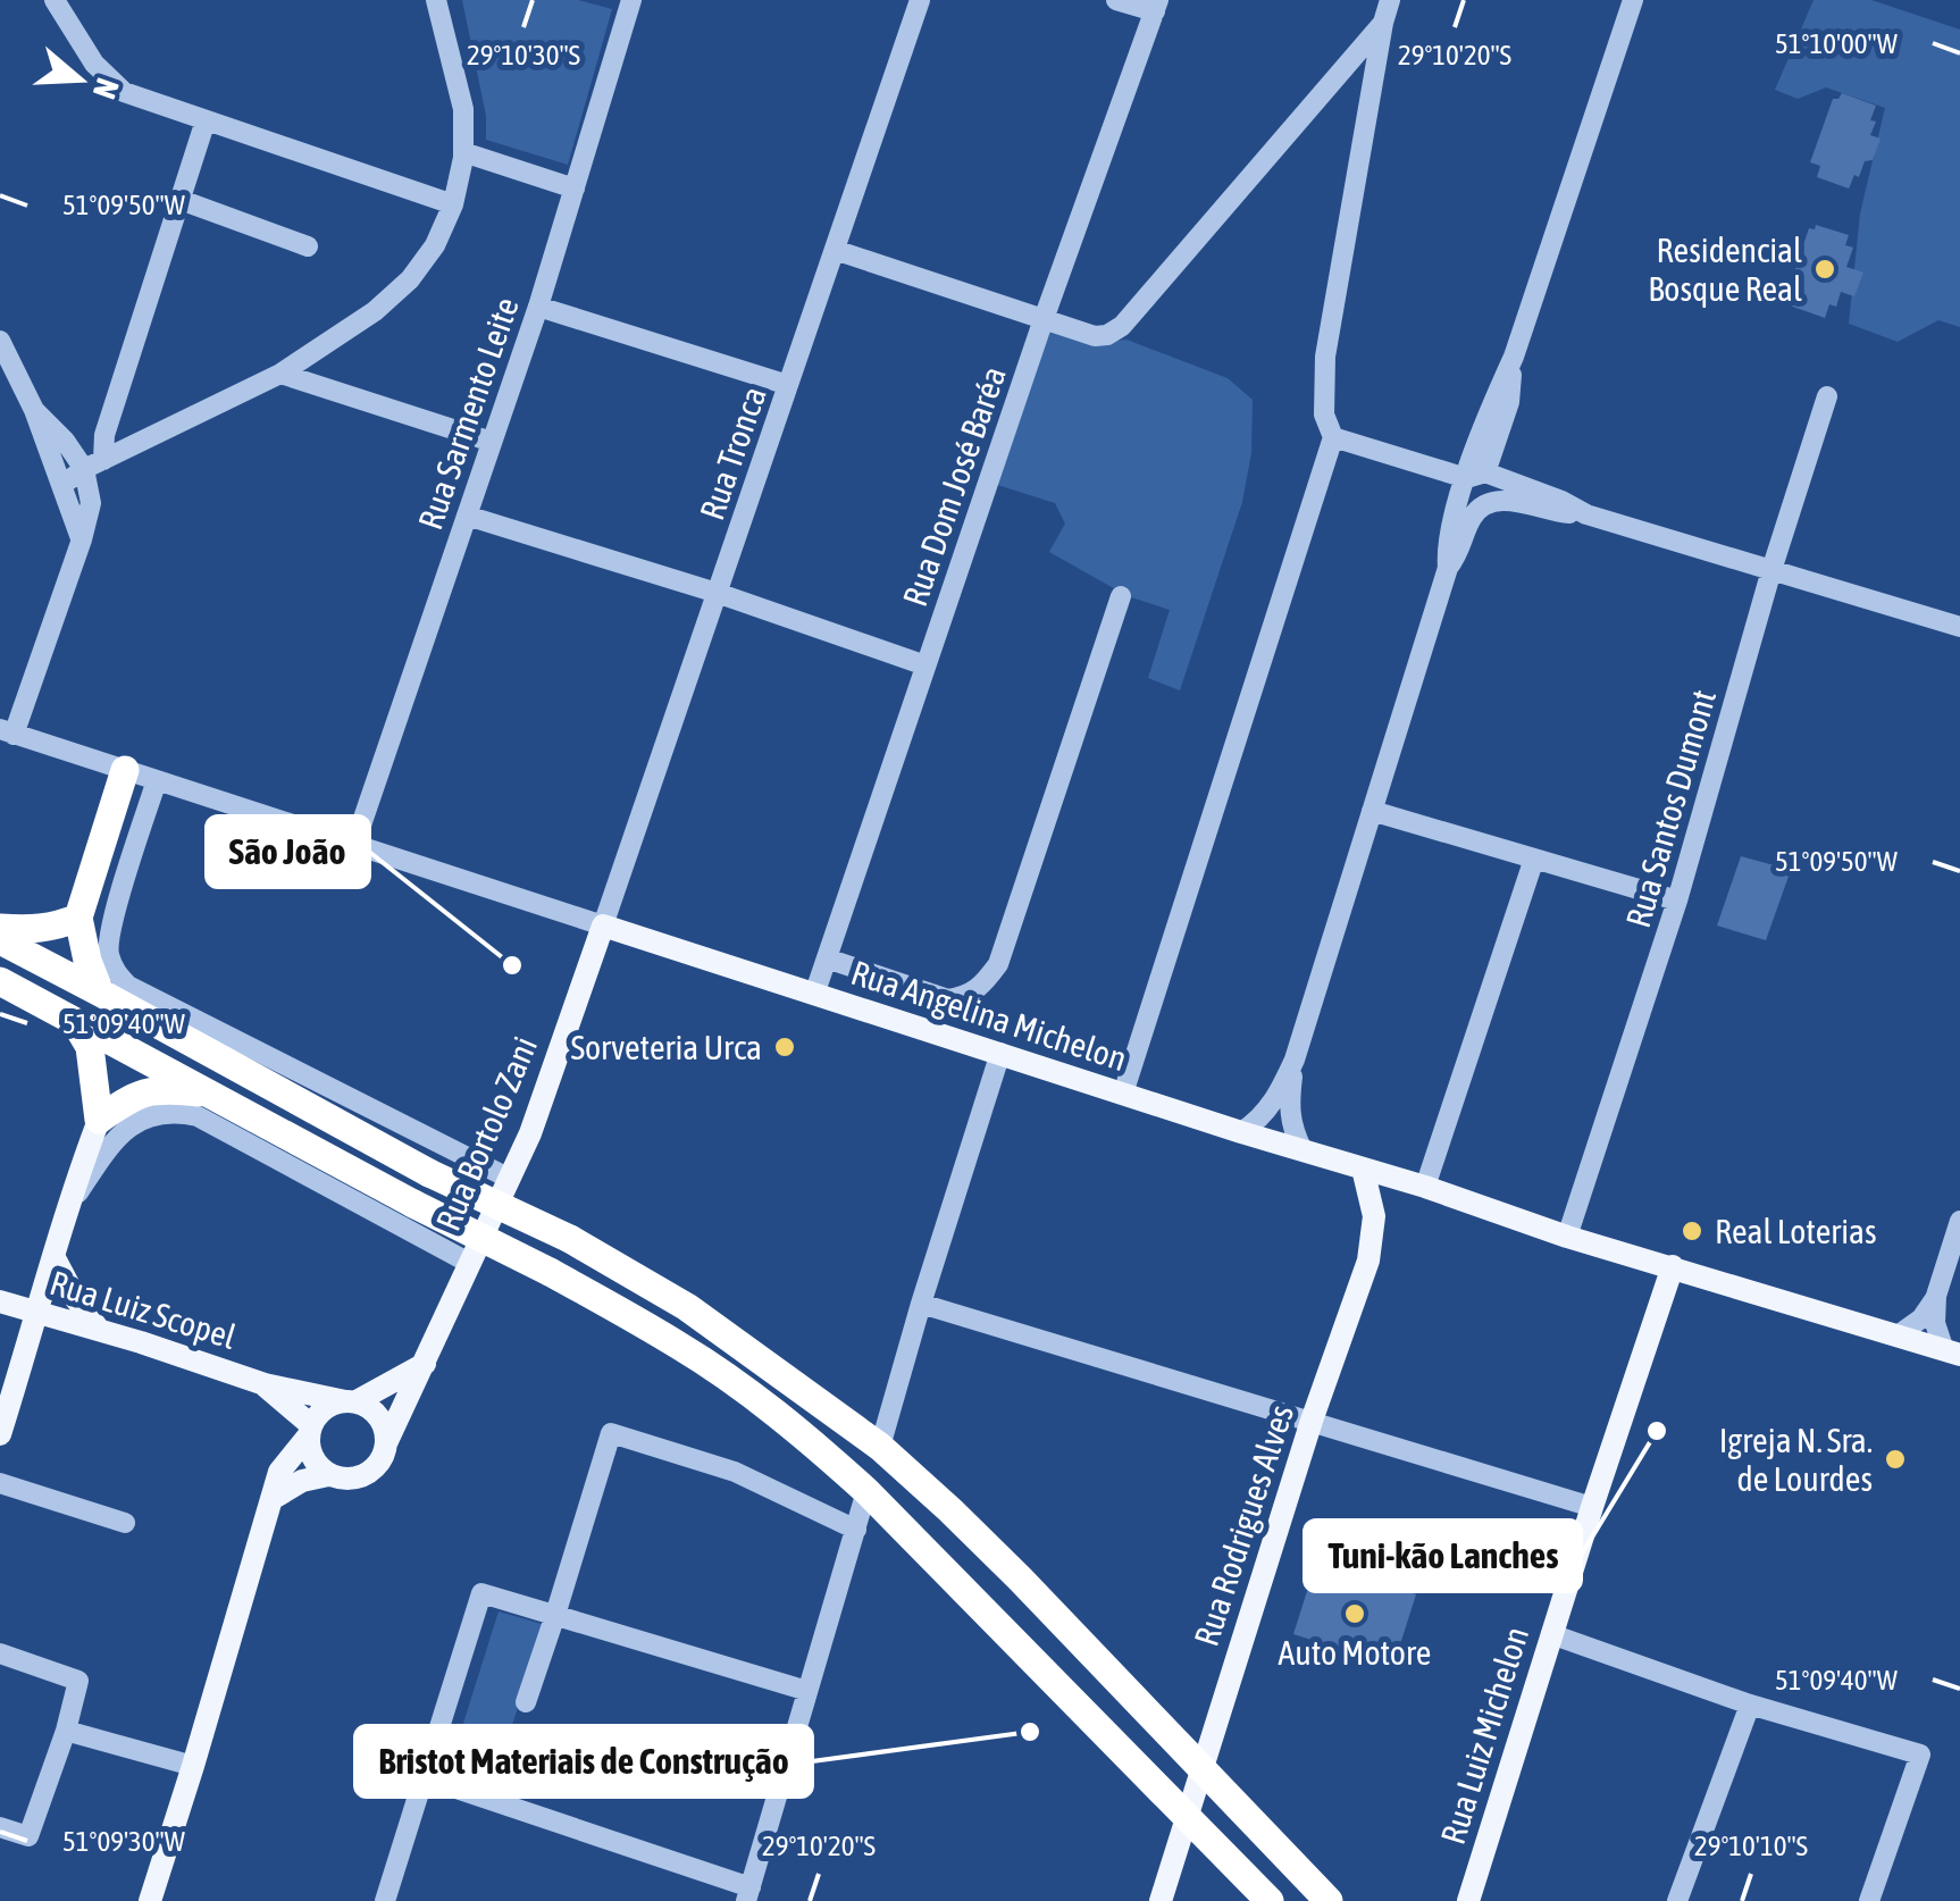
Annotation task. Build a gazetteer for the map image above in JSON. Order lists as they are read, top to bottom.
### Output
{
  "streets": {
    "main road": [
      "Rua Angelina Michelon",
      "Rua Bortolo Zani",
      "Rua Luiz Scopel",
      "Rua Rodrigues Alves",
      "Rua Luiz Michelon"
    ],
    "street": [
      "Rua Sarmento Leite",
      "Rua Tronca",
      "Rua Dom José Baréa",
      "Rua Santos Dumont"
    ]
  },
  "crossings": [
    ["Rua Sarmento Leite", "Rua Angelina Michelon"],
    ["Rua Tronca", "Rua Angelina Michelon"],
    ["Rua Tronca", "Rua Bortolo Zani"],
    ["Rua Dom José Baréa", "Rua Angelina Michelon"],
    ["Rua Santos Dumont", "Rua Angelina Michelon"],
    ["Rua Angelina Michelon", "Rua Bortolo Zani"],
    ["Rua Angelina Michelon", "Rua Rodrigues Alves"],
    ["Rua Angelina Michelon", "Rua Luiz Michelon"],
    ["Rua Bortolo Zani", "Rua Luiz Scopel"]
  ],
  "places": [
    "Residencial Bosque Real",
    "São João",
    "Sorveteria Urca",
    "Real Loterias",
    "Tuni-kão Lanches",
    "Igreja N. Sra. de Lourdes",
    "Auto Motore",
    "Bristot Materiais de Construção"
  ],
  "north": "right",
  "coordinates": [
    "51°10'00\"W",
    "29°10'30\"S",
    "29°10'20\"S",
    "51°09'50\"W",
    "51°09'40\"W",
    "51°09'30\"W",
    "29°10'10\"S"
  ]
}
